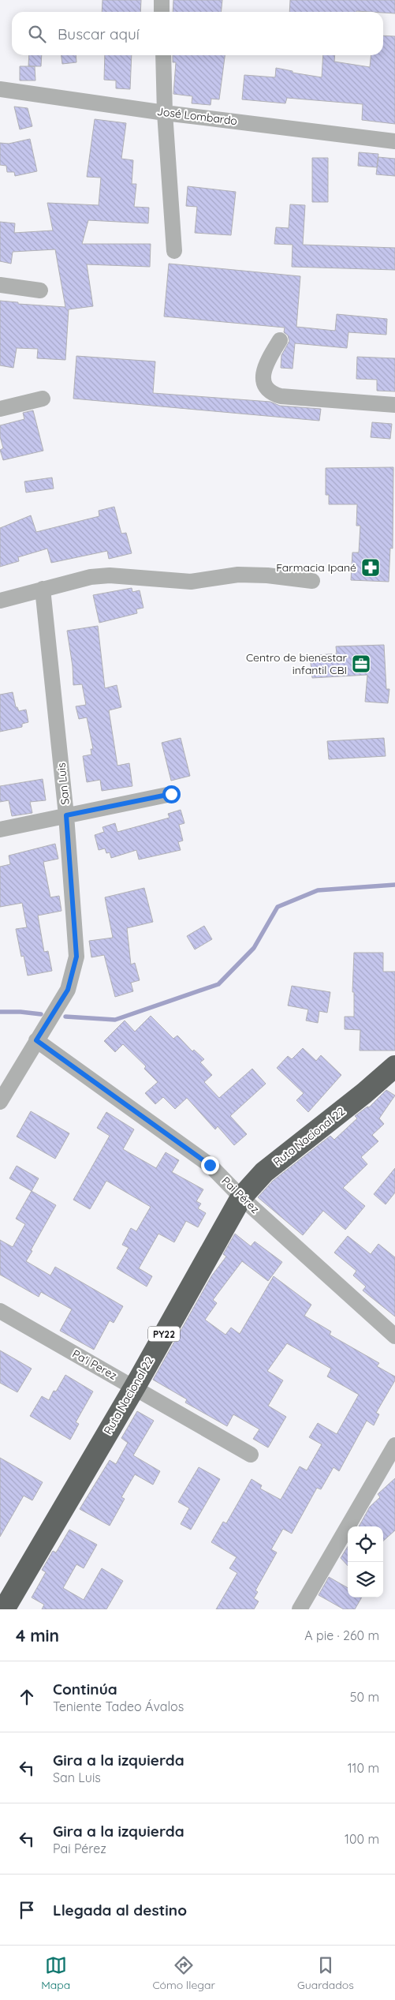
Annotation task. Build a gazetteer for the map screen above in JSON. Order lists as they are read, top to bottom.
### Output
{
  "streets": {
    "highway": ["Ruta Nacional 22", "PY22"],
    "street": [
      "José Lombardo",
      "San Luis",
      "Pai Pérez",
      "Pa'i Perez"
    ]
  },
  "crossings": [
    ["San Luis", "Pai Pérez"],
    ["Ruta Nacional 22", "Pai Pérez"],
    ["Ruta Nacional 22", "Pa'i Perez"]
  ],
  "places": {
    "pharmacy": ["Farmacia Ipané"],
    "office": ["Centro de bienestar infantil CBI"]
  },
  "page": {
    "search": "Buscar aquí",
    "heading": ["4 min", "A pie · 260 m"],
    "list": [
      ["Continúa", "Teniente Tadeo Ávalos", "50 m"],
      ["Gira a la izquierda", "San Luis", "110 m"],
      ["Gira a la izquierda", "Pai Pérez", "100 m"],
      "Llegada al destino"
    ],
    "nav": ["Mapa", "Cómo llegar", "Guardados"]
  }
}
